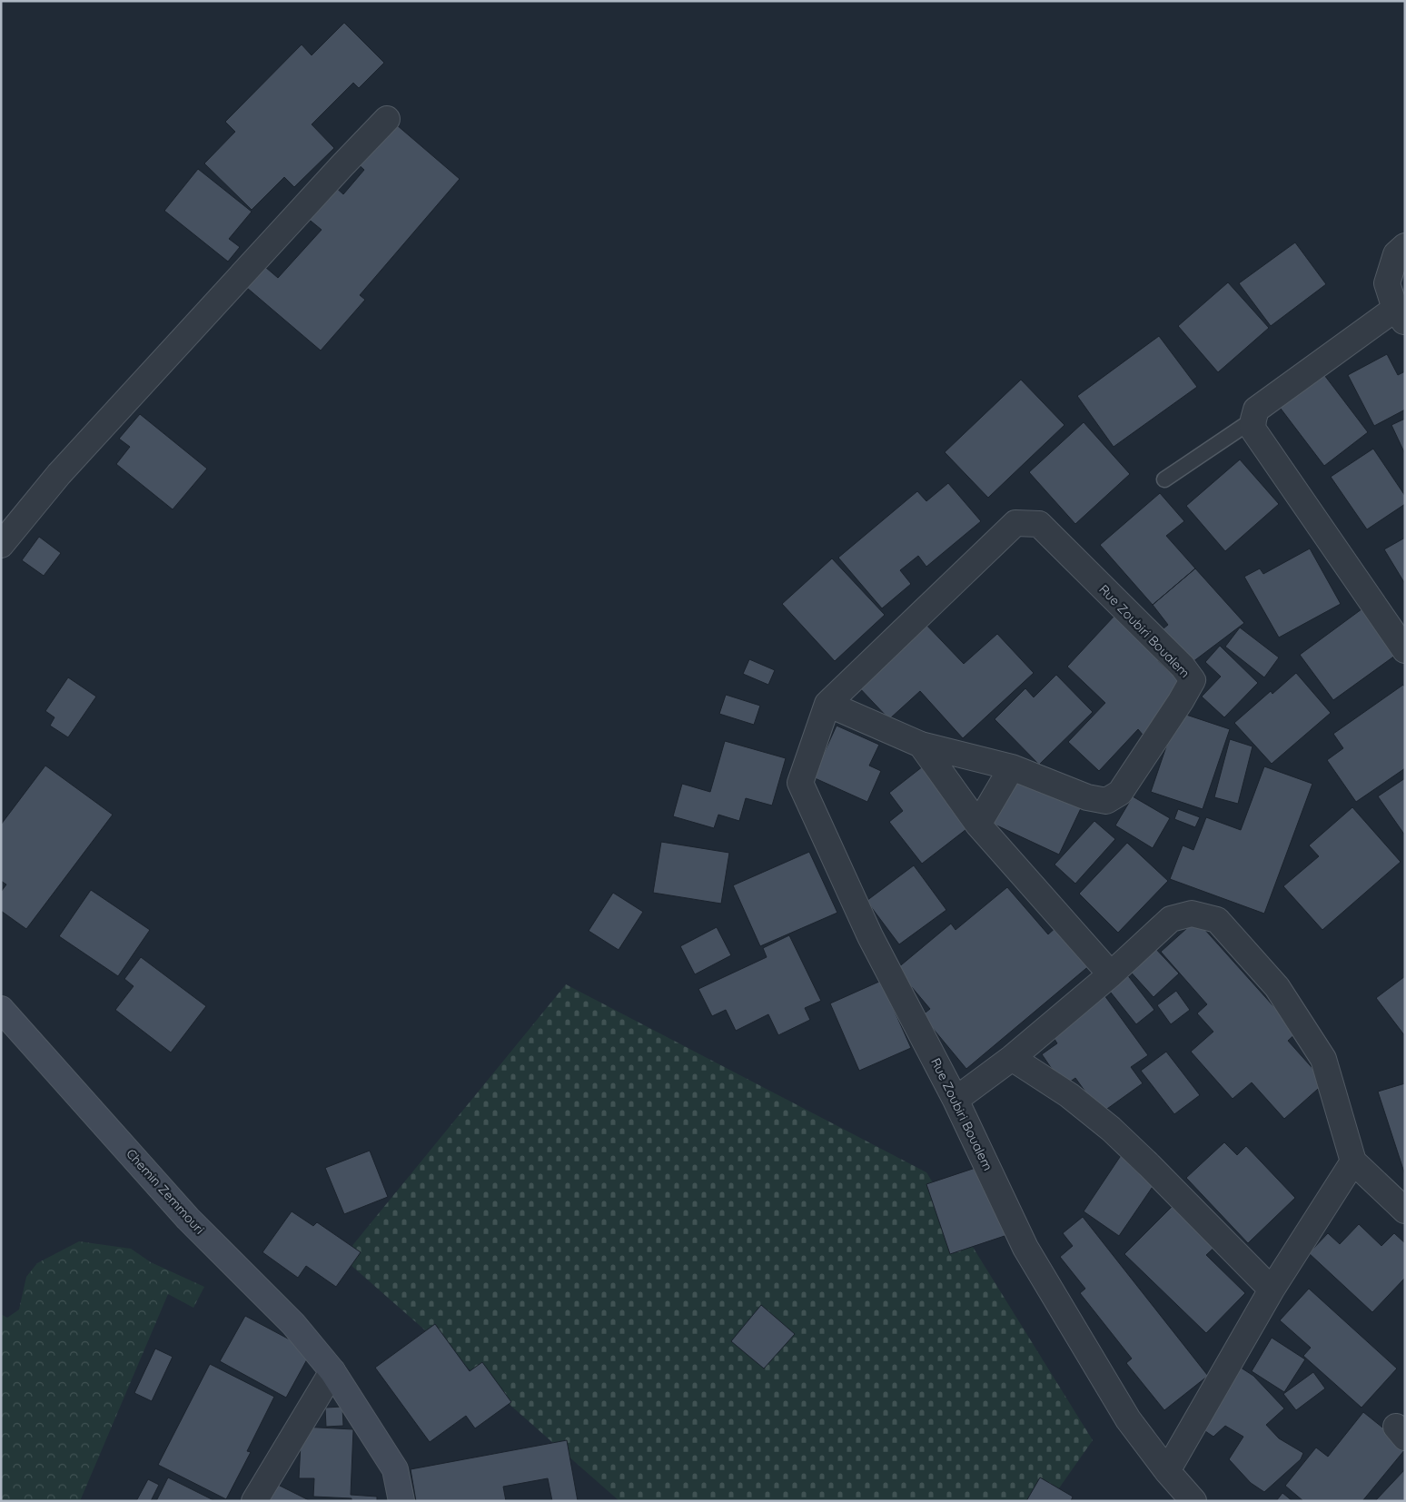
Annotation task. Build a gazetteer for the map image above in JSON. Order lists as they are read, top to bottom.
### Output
{
  "streets": {
    "street": ["Rue Zoubiri Boualem", "Chemin Zemmouri"]
  }
}
